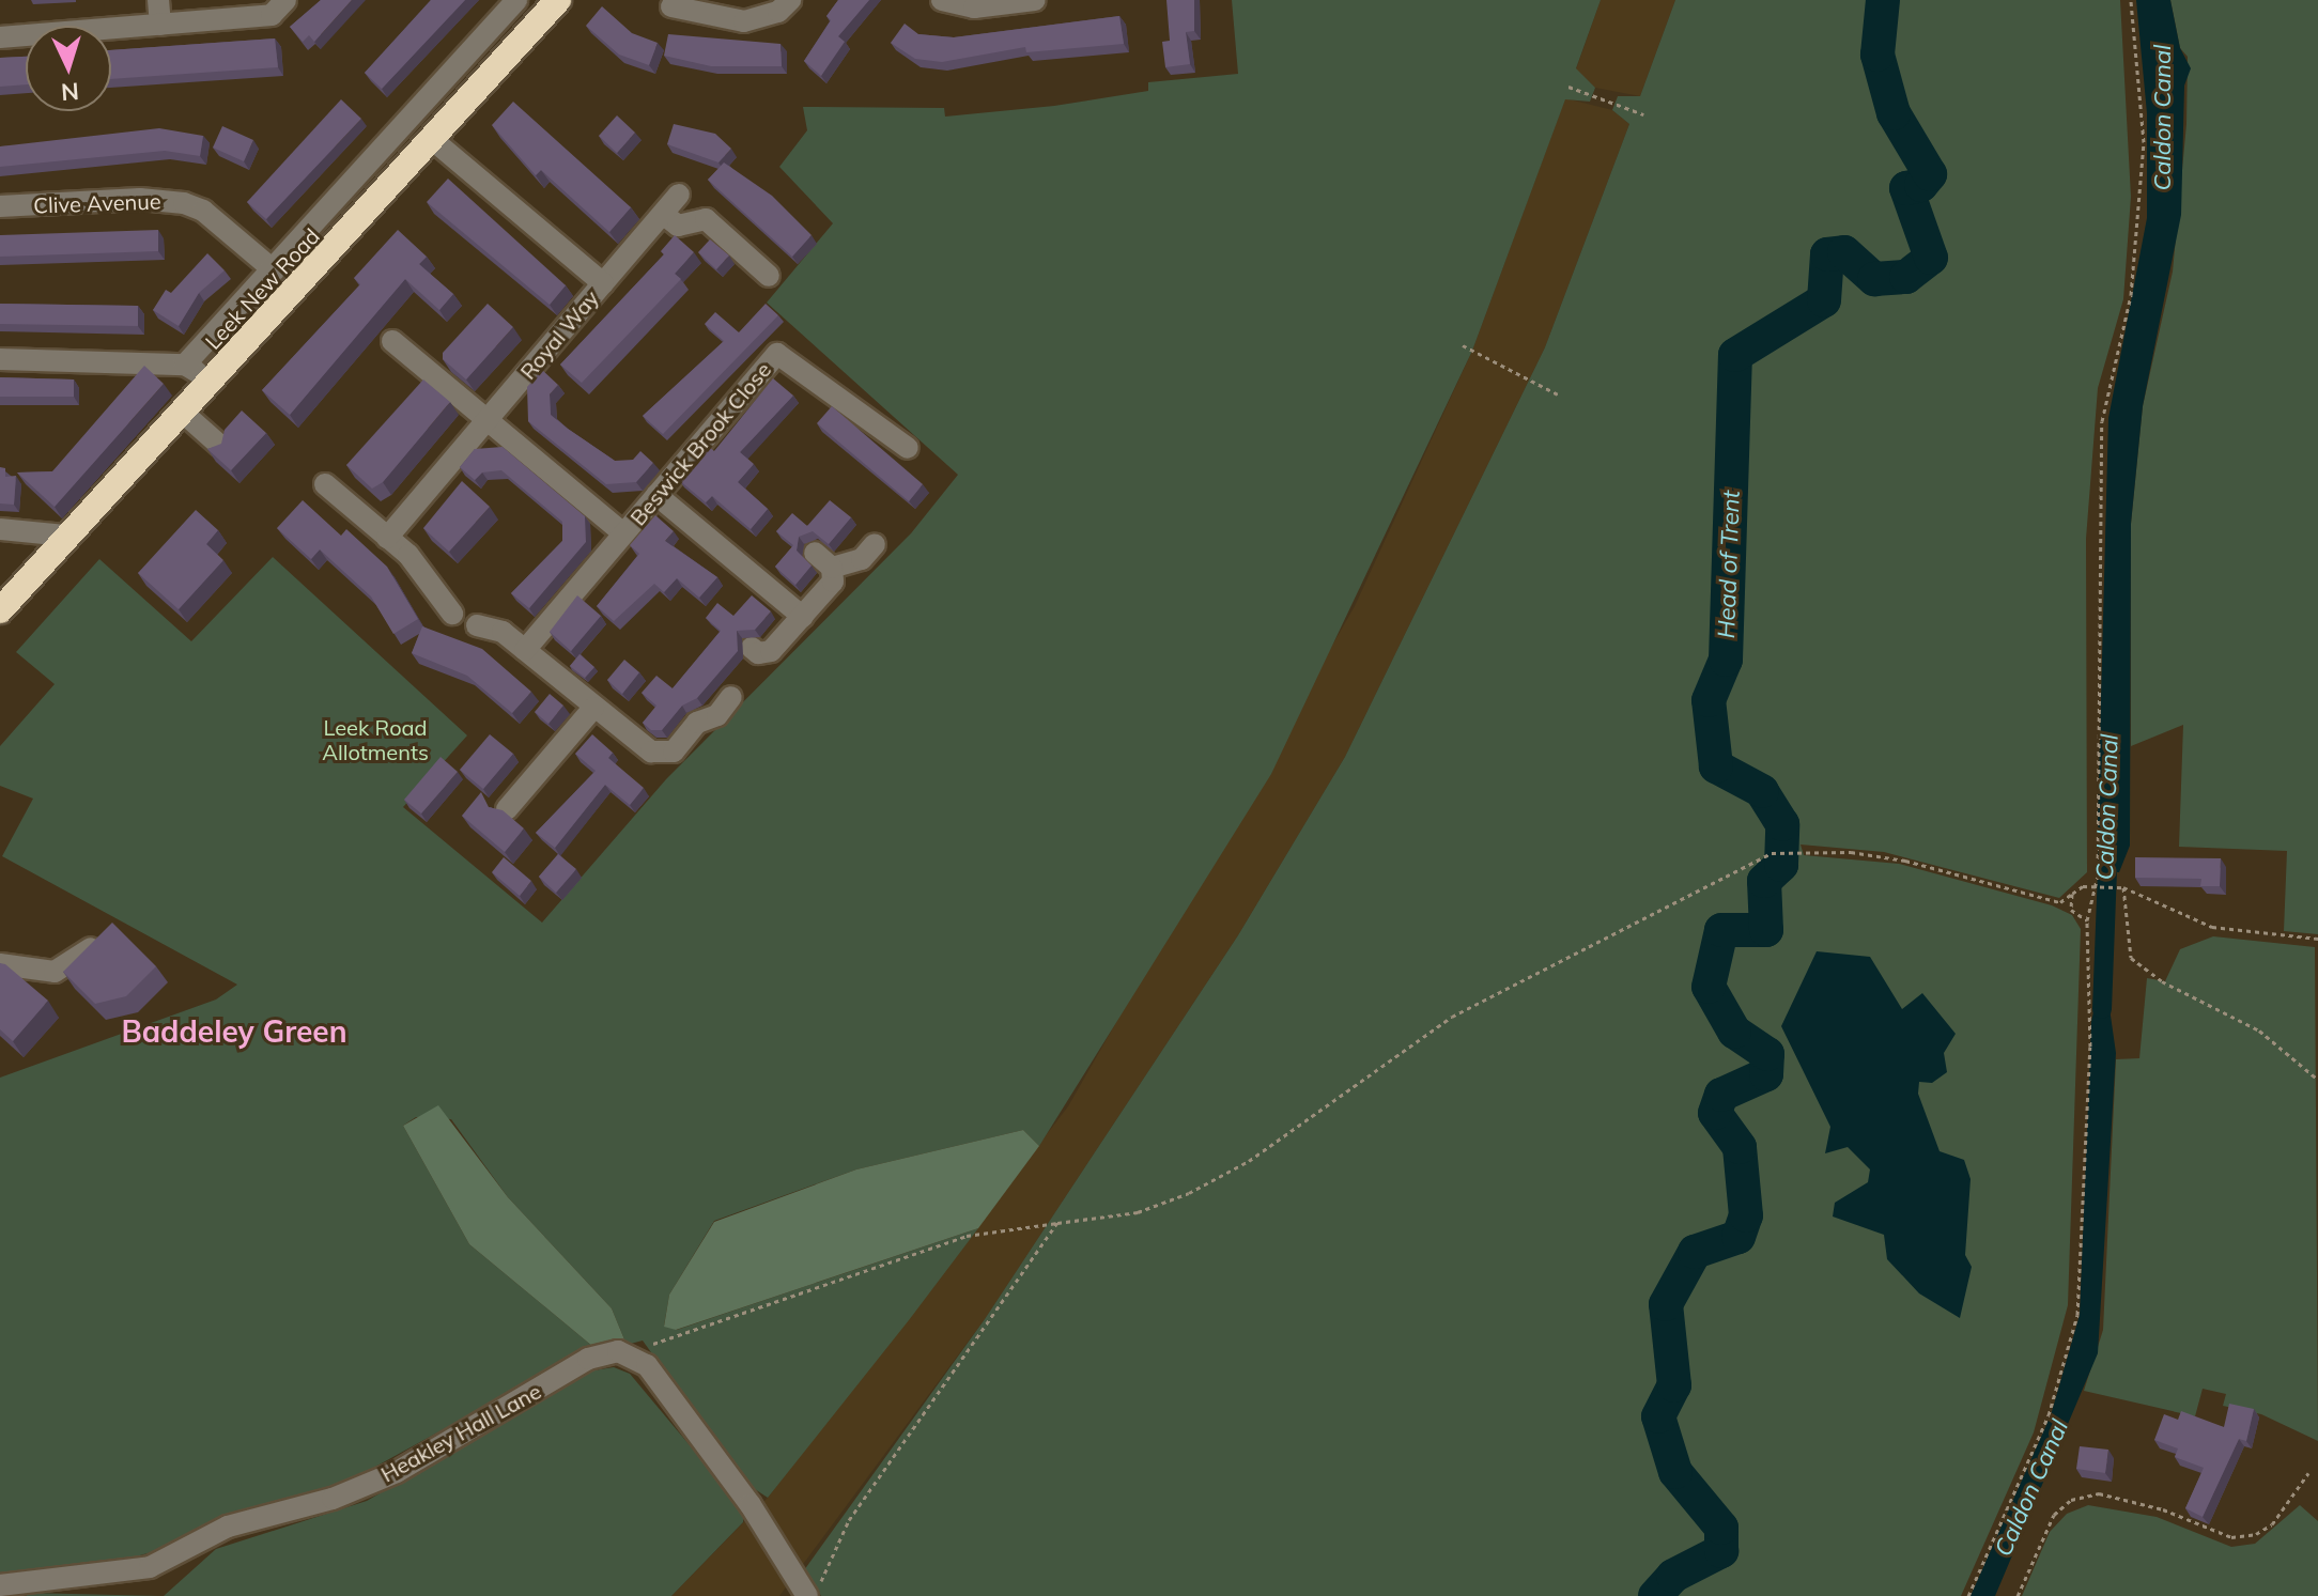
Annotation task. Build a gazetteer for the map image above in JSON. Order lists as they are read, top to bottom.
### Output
{
  "streets": {
    "highway": ["Leek New Road"],
    "street": [
      "Clive Avenue",
      "Royal Way",
      "Beswick Brook Close",
      "Heakley Hall Lane"
    ]
  },
  "crossings": [
    ["Clive Avenue", "Leek New Road"],
    ["Leek New Road", "Royal Way"]
  ],
  "districts": ["Baddeley Green"],
  "water": ["Caldon Canal", "Head of Trent"],
  "parks": ["Leek Road Allotments"],
  "north": "bottom"
}
